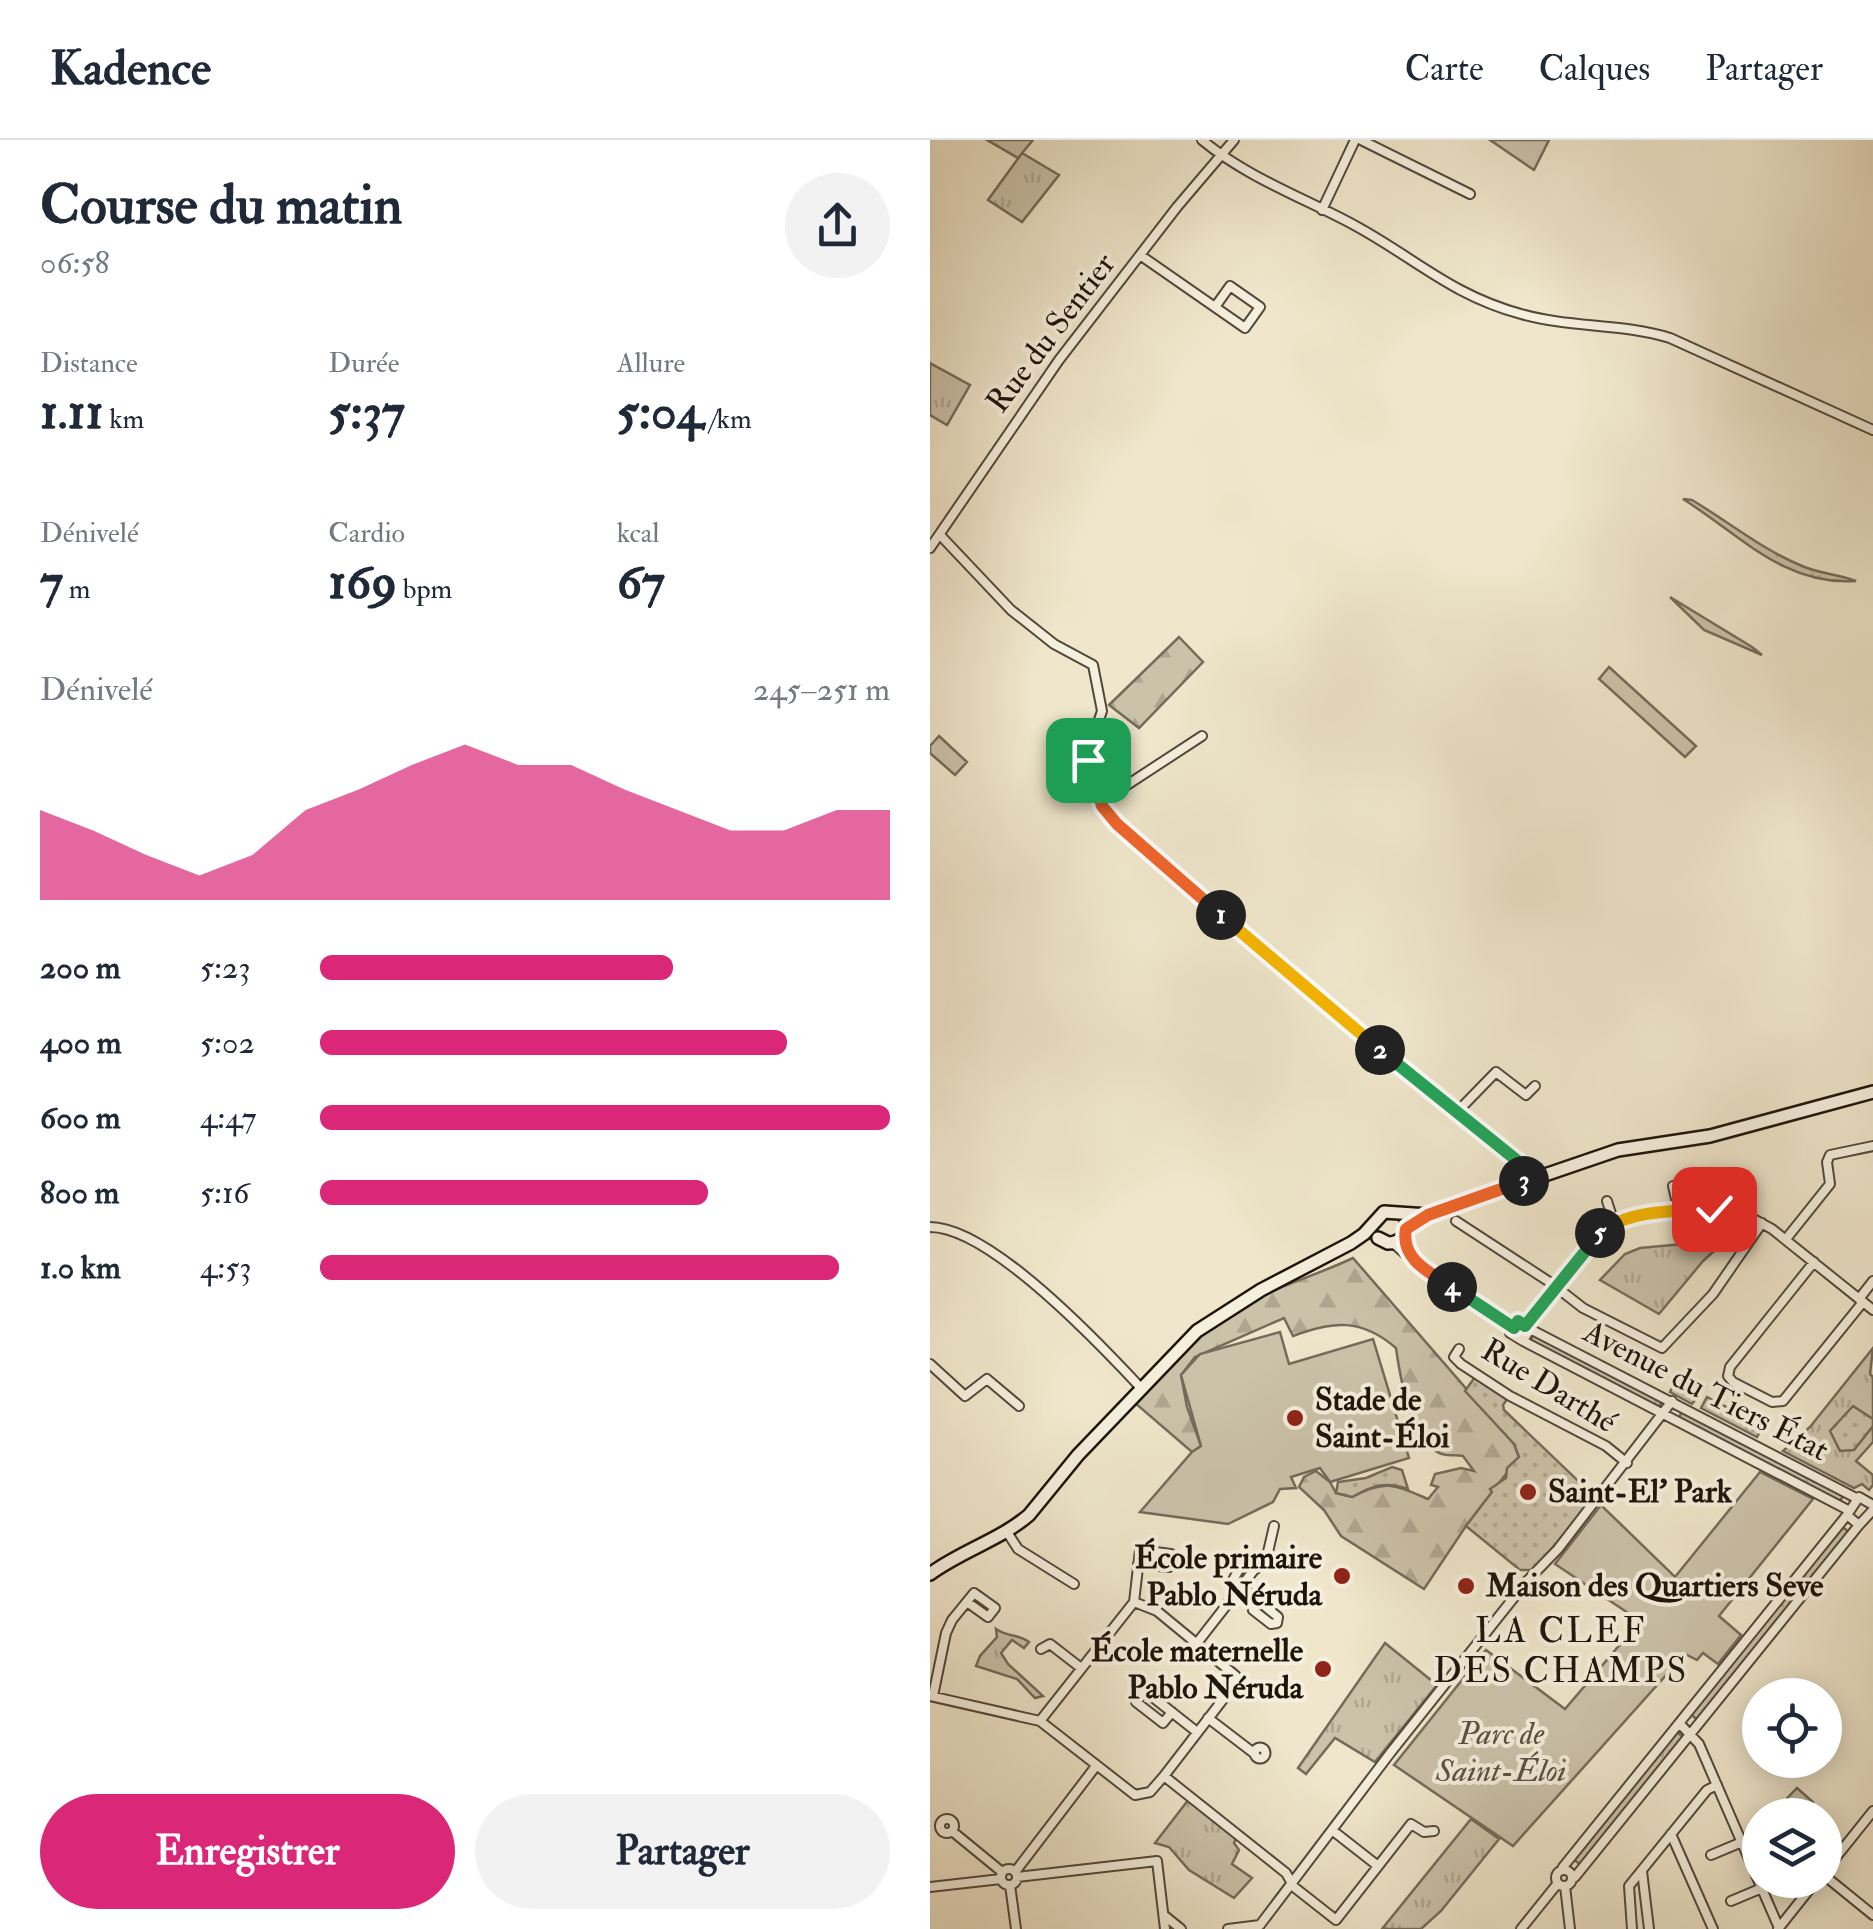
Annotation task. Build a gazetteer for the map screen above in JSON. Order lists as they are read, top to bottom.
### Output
{
  "streets": {
    "street": ["Rue du Sentier", "Rue Darthé", "Avenue du Tiers État"]
  },
  "districts": ["LA CLEF DES CHAMPS"],
  "parks": ["Parc de Saint-Éloi"],
  "places": [
    "Stade de Saint-Éloi",
    "Saint-El' Park",
    "École primaire Pablo Néruda",
    "Maison des Quartiers Seve",
    "École maternelle Pablo Néruda"
  ],
  "page": {
    "header": "Kadence",
    "nav": ["Carte", "Calques", "Partager"],
    "heading": ["Course du matin", "06:58"],
    "stats": [
      ["Distance", "1.11 km"],
      ["Durée", "5:37"],
      ["Allure", "5:04 /km"],
      ["Dénivelé", "7 m"],
      ["Cardio", "169 bpm"],
      ["kcal", "67"]
    ],
    "chart": ["Dénivelé", "245–251 m"],
    "pins": [
      "1",
      "2",
      "3",
      "5",
      "4"
    ],
    "list": [
      {
        "name": "200 m",
        "note": "5:23"
      },
      {
        "name": "400 m",
        "note": "5:02"
      },
      {
        "name": "600 m",
        "note": "4:47"
      },
      {
        "name": "800 m",
        "note": "5:16"
      },
      {
        "name": "1.0 km",
        "note": "4:53"
      }
    ],
    "buttons": ["Enregistrer", "Partager"]
  }
}
